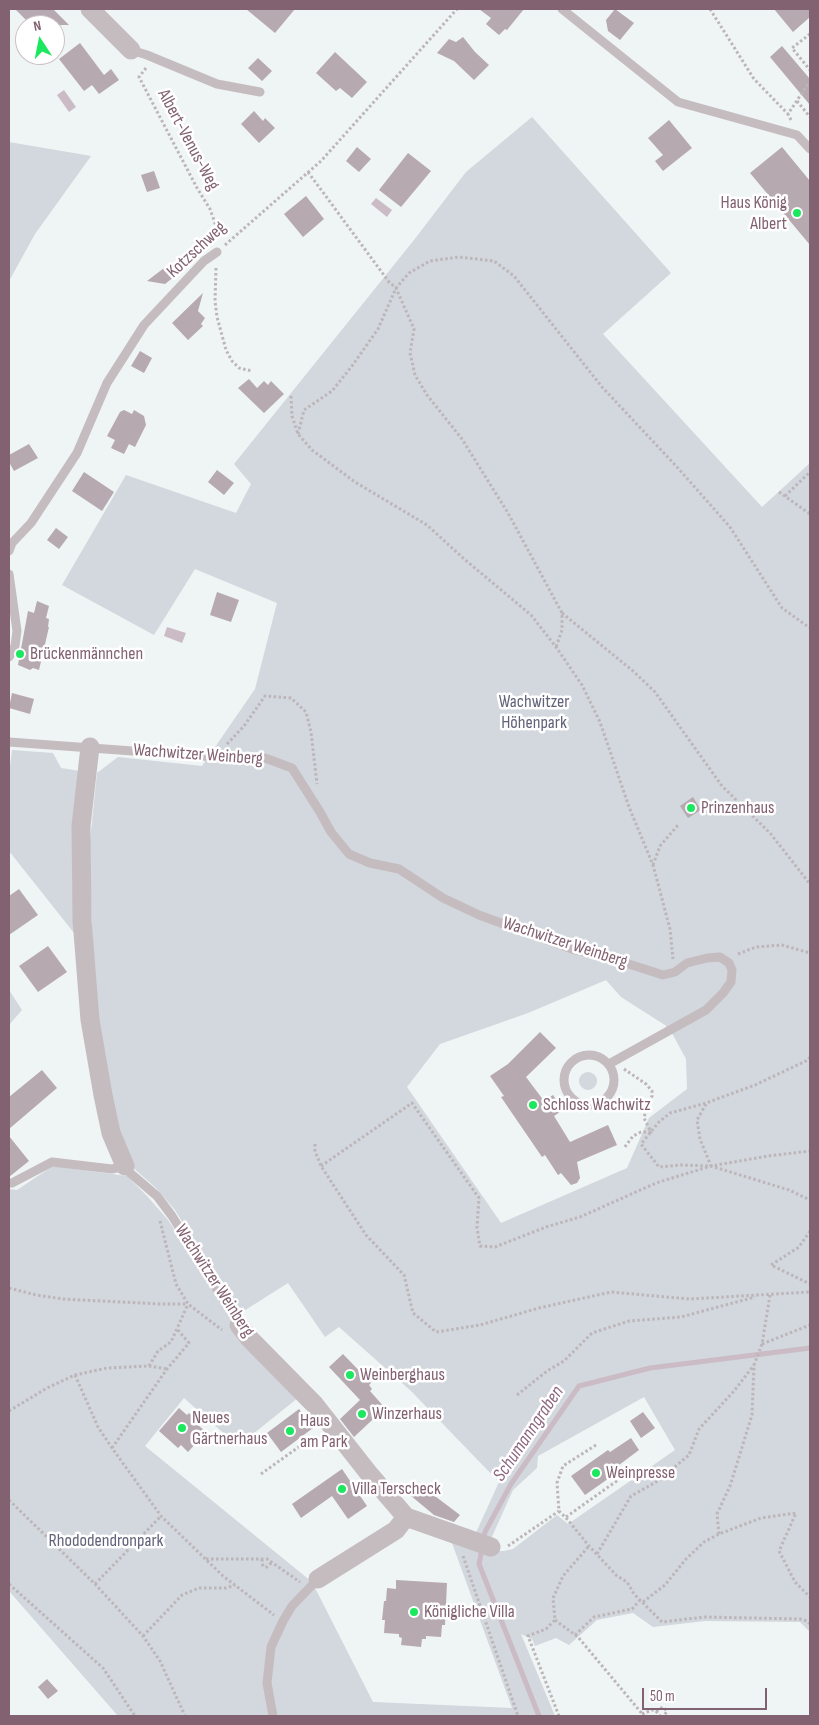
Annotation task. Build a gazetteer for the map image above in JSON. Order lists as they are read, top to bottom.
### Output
{
  "streets": {
    "street": ["Wachwitzer Weinberg"],
    "lane": ["Kotzschweg"],
    "path": ["Albert-Venus-Weg"]
  },
  "crossings": [
    ["Albert-Venus-Weg", "Kotzschweg"]
  ],
  "water": ["Schumanngraben"],
  "parks": ["Wachwitzer Höhenpark", "Rhododendronpark"],
  "places": [
    "Haus König Albert",
    "Brückenmännchen",
    "Prinzenhaus",
    "Schloss Wachwitz",
    "Weinberghaus",
    "Winzerhaus",
    "Neues Gärtnerhaus",
    "Haus am Park",
    "Weinpresse",
    "Villa Terscheck",
    "Königliche Villa"
  ],
  "scale_bar": "50 m",
  "north": "top"
}
